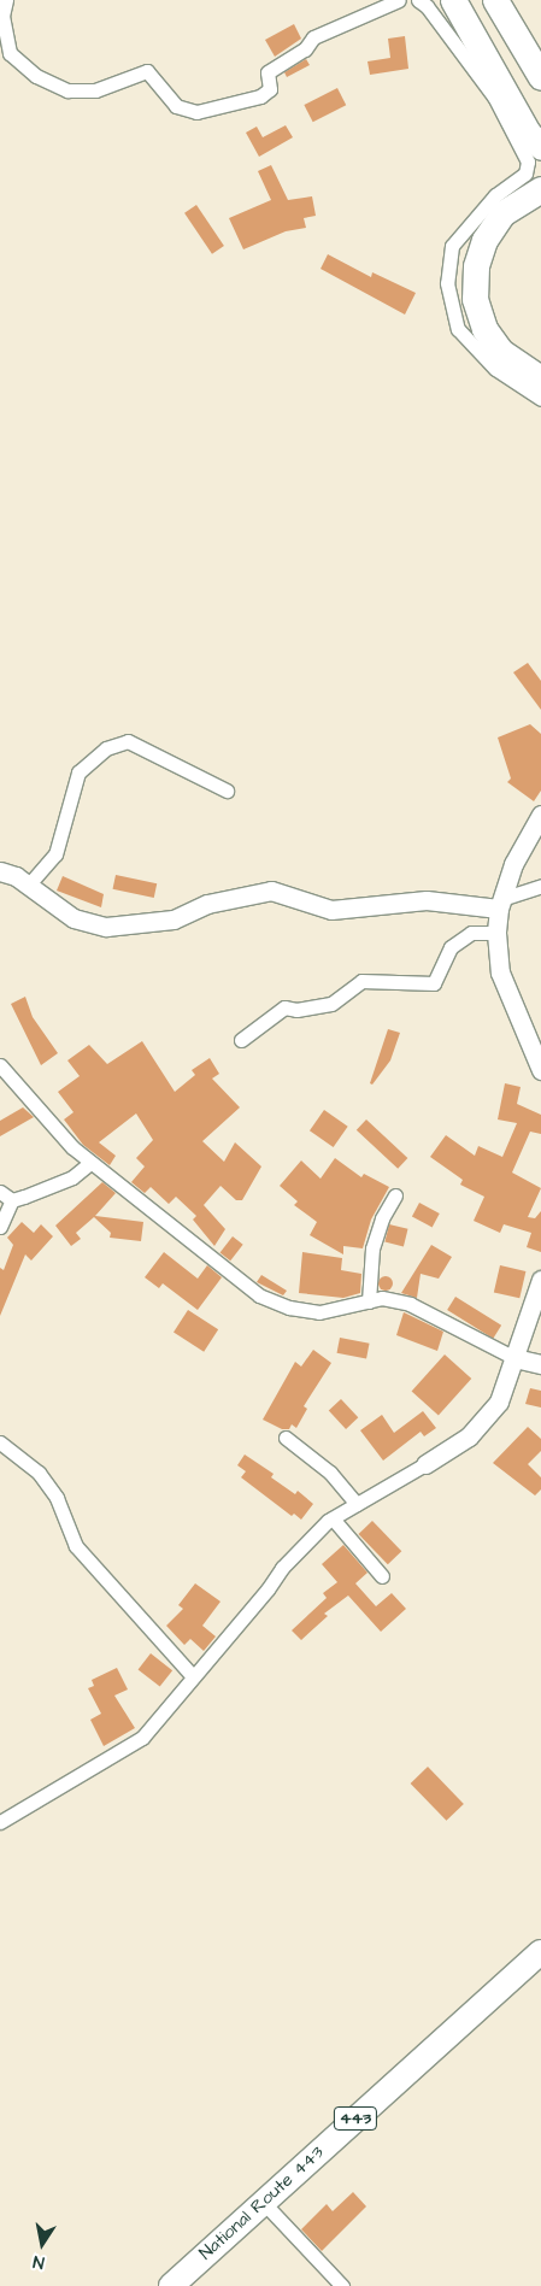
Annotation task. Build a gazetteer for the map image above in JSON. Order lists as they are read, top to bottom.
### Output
{
  "streets": {
    "highway": ["443", "National Route 443"]
  },
  "north": "bottom"
}
